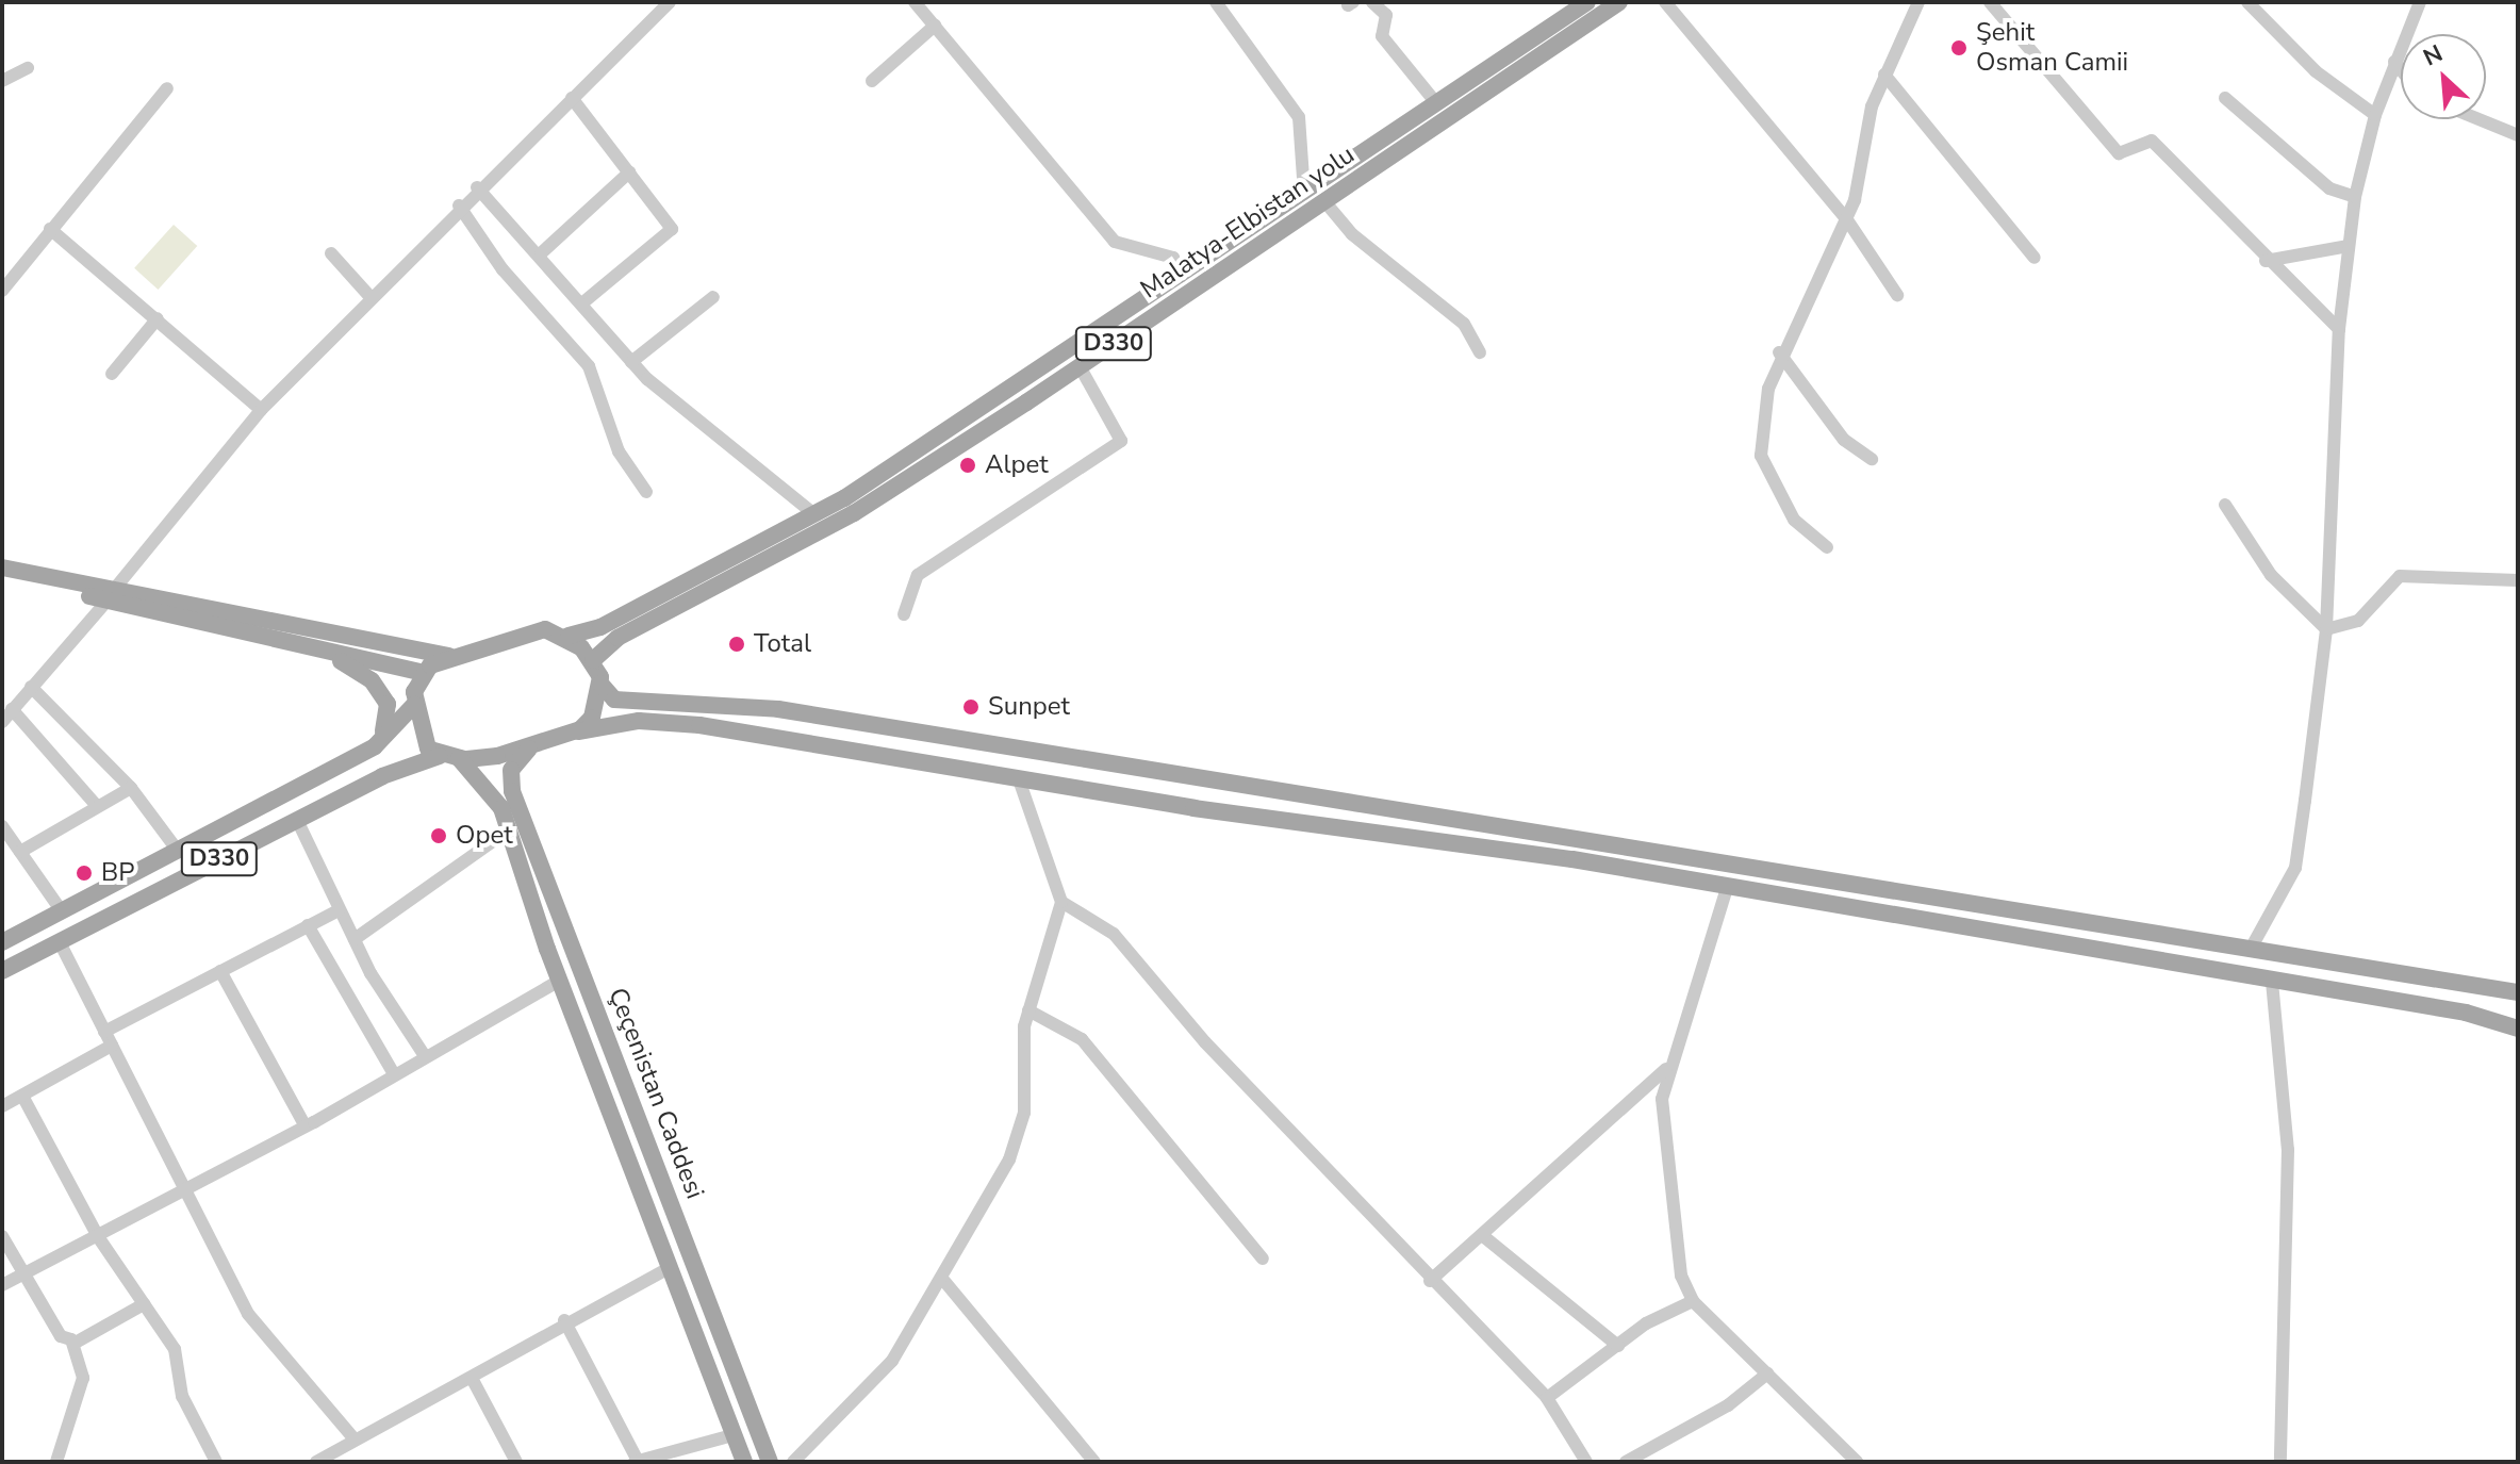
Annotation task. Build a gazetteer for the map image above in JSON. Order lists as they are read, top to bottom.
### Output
{
  "streets": {
    "main road": ["Malatya-Elbistan yolu", "D330", "Çeçenistan Caddesi"]
  },
  "crossings": [
    ["Malatya-Elbistan yolu", "D330"],
    ["Malatya-Elbistan yolu", "Çeçenistan Caddesi"],
    ["D330", "Çeçenistan Caddesi"]
  ],
  "places": [
    "Şehit Osman Camii",
    "Alpet",
    "Total",
    "Sunpet",
    "Opet",
    "BP"
  ],
  "north": "top left"
}
